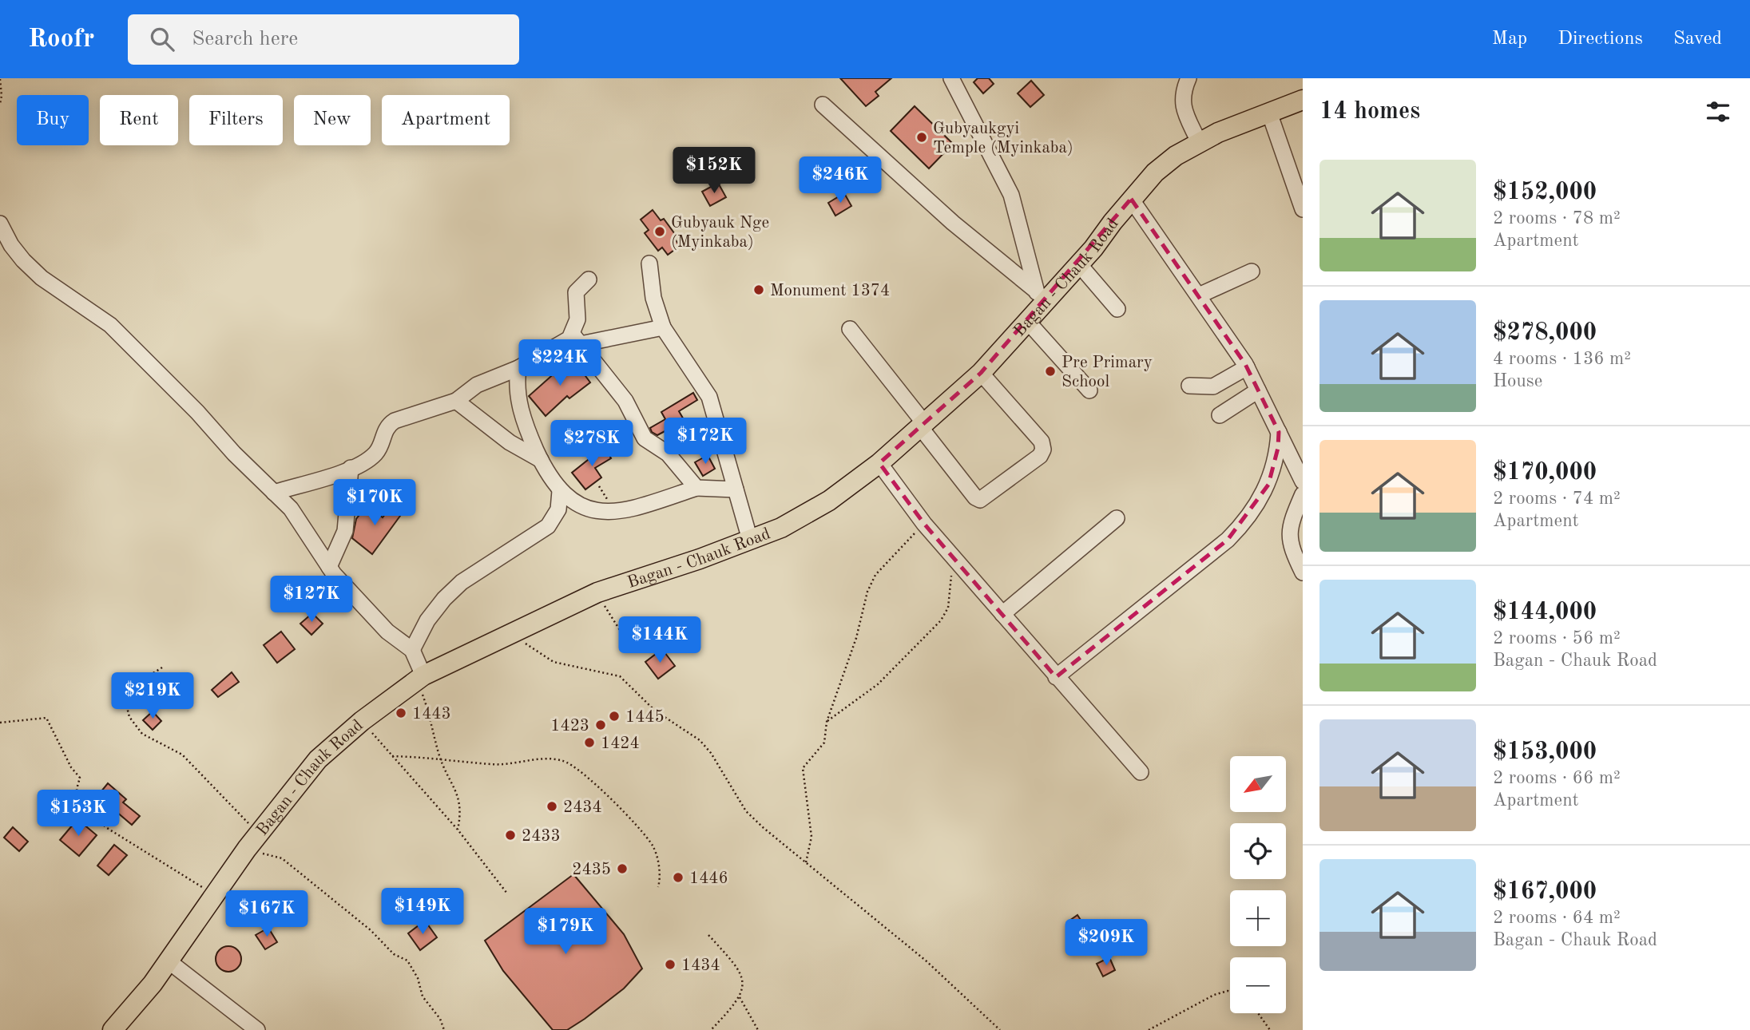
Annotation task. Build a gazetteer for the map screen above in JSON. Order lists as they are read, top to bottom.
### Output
{
  "streets": {
    "main road": ["Bagan - Chauk Road"]
  },
  "places": [
    "Gubyaukgyi Temple (Myinkaba)",
    "Gubyauk Nge (Myinkaba)",
    "Monument 1374",
    "Pre Primary School",
    "1443",
    "1445",
    "1423",
    "1424",
    "2434",
    "2433",
    "2435",
    "1446",
    "1434"
  ],
  "north": "bottom left",
  "page": {
    "header": "Roofr",
    "search": "Search here",
    "nav": ["Map", "Directions", "Saved"],
    "heading": "14 homes",
    "chip": [
      "Buy",
      "Rent",
      "Filters",
      "New",
      "Apartment"
    ],
    "list": [
      {
        "name": "$152,000",
        "note": "2 rooms · 78 m² · Apartment"
      },
      {
        "name": "$278,000",
        "note": "4 rooms · 136 m² · House"
      },
      {
        "name": "$170,000",
        "note": "2 rooms · 74 m² · Apartment"
      },
      {
        "name": "$144,000",
        "note": "2 rooms · 56 m² · Bagan - Chauk Road"
      },
      {
        "name": "$153,000",
        "note": "2 rooms · 66 m² · Apartment"
      },
      {
        "name": "$167,000",
        "note": "2 rooms · 64 m² · Bagan - Chauk Road"
      }
    ],
    "price": [
      "$152K",
      "$246K",
      "$224K",
      "$172K",
      "$278K",
      "$170K",
      "$127K",
      "$144K",
      "$219K",
      "$153K",
      "$149K",
      "$167K",
      "$179K",
      "$209K"
    ],
    "map_buttons": ["+", "−"]
  }
}
